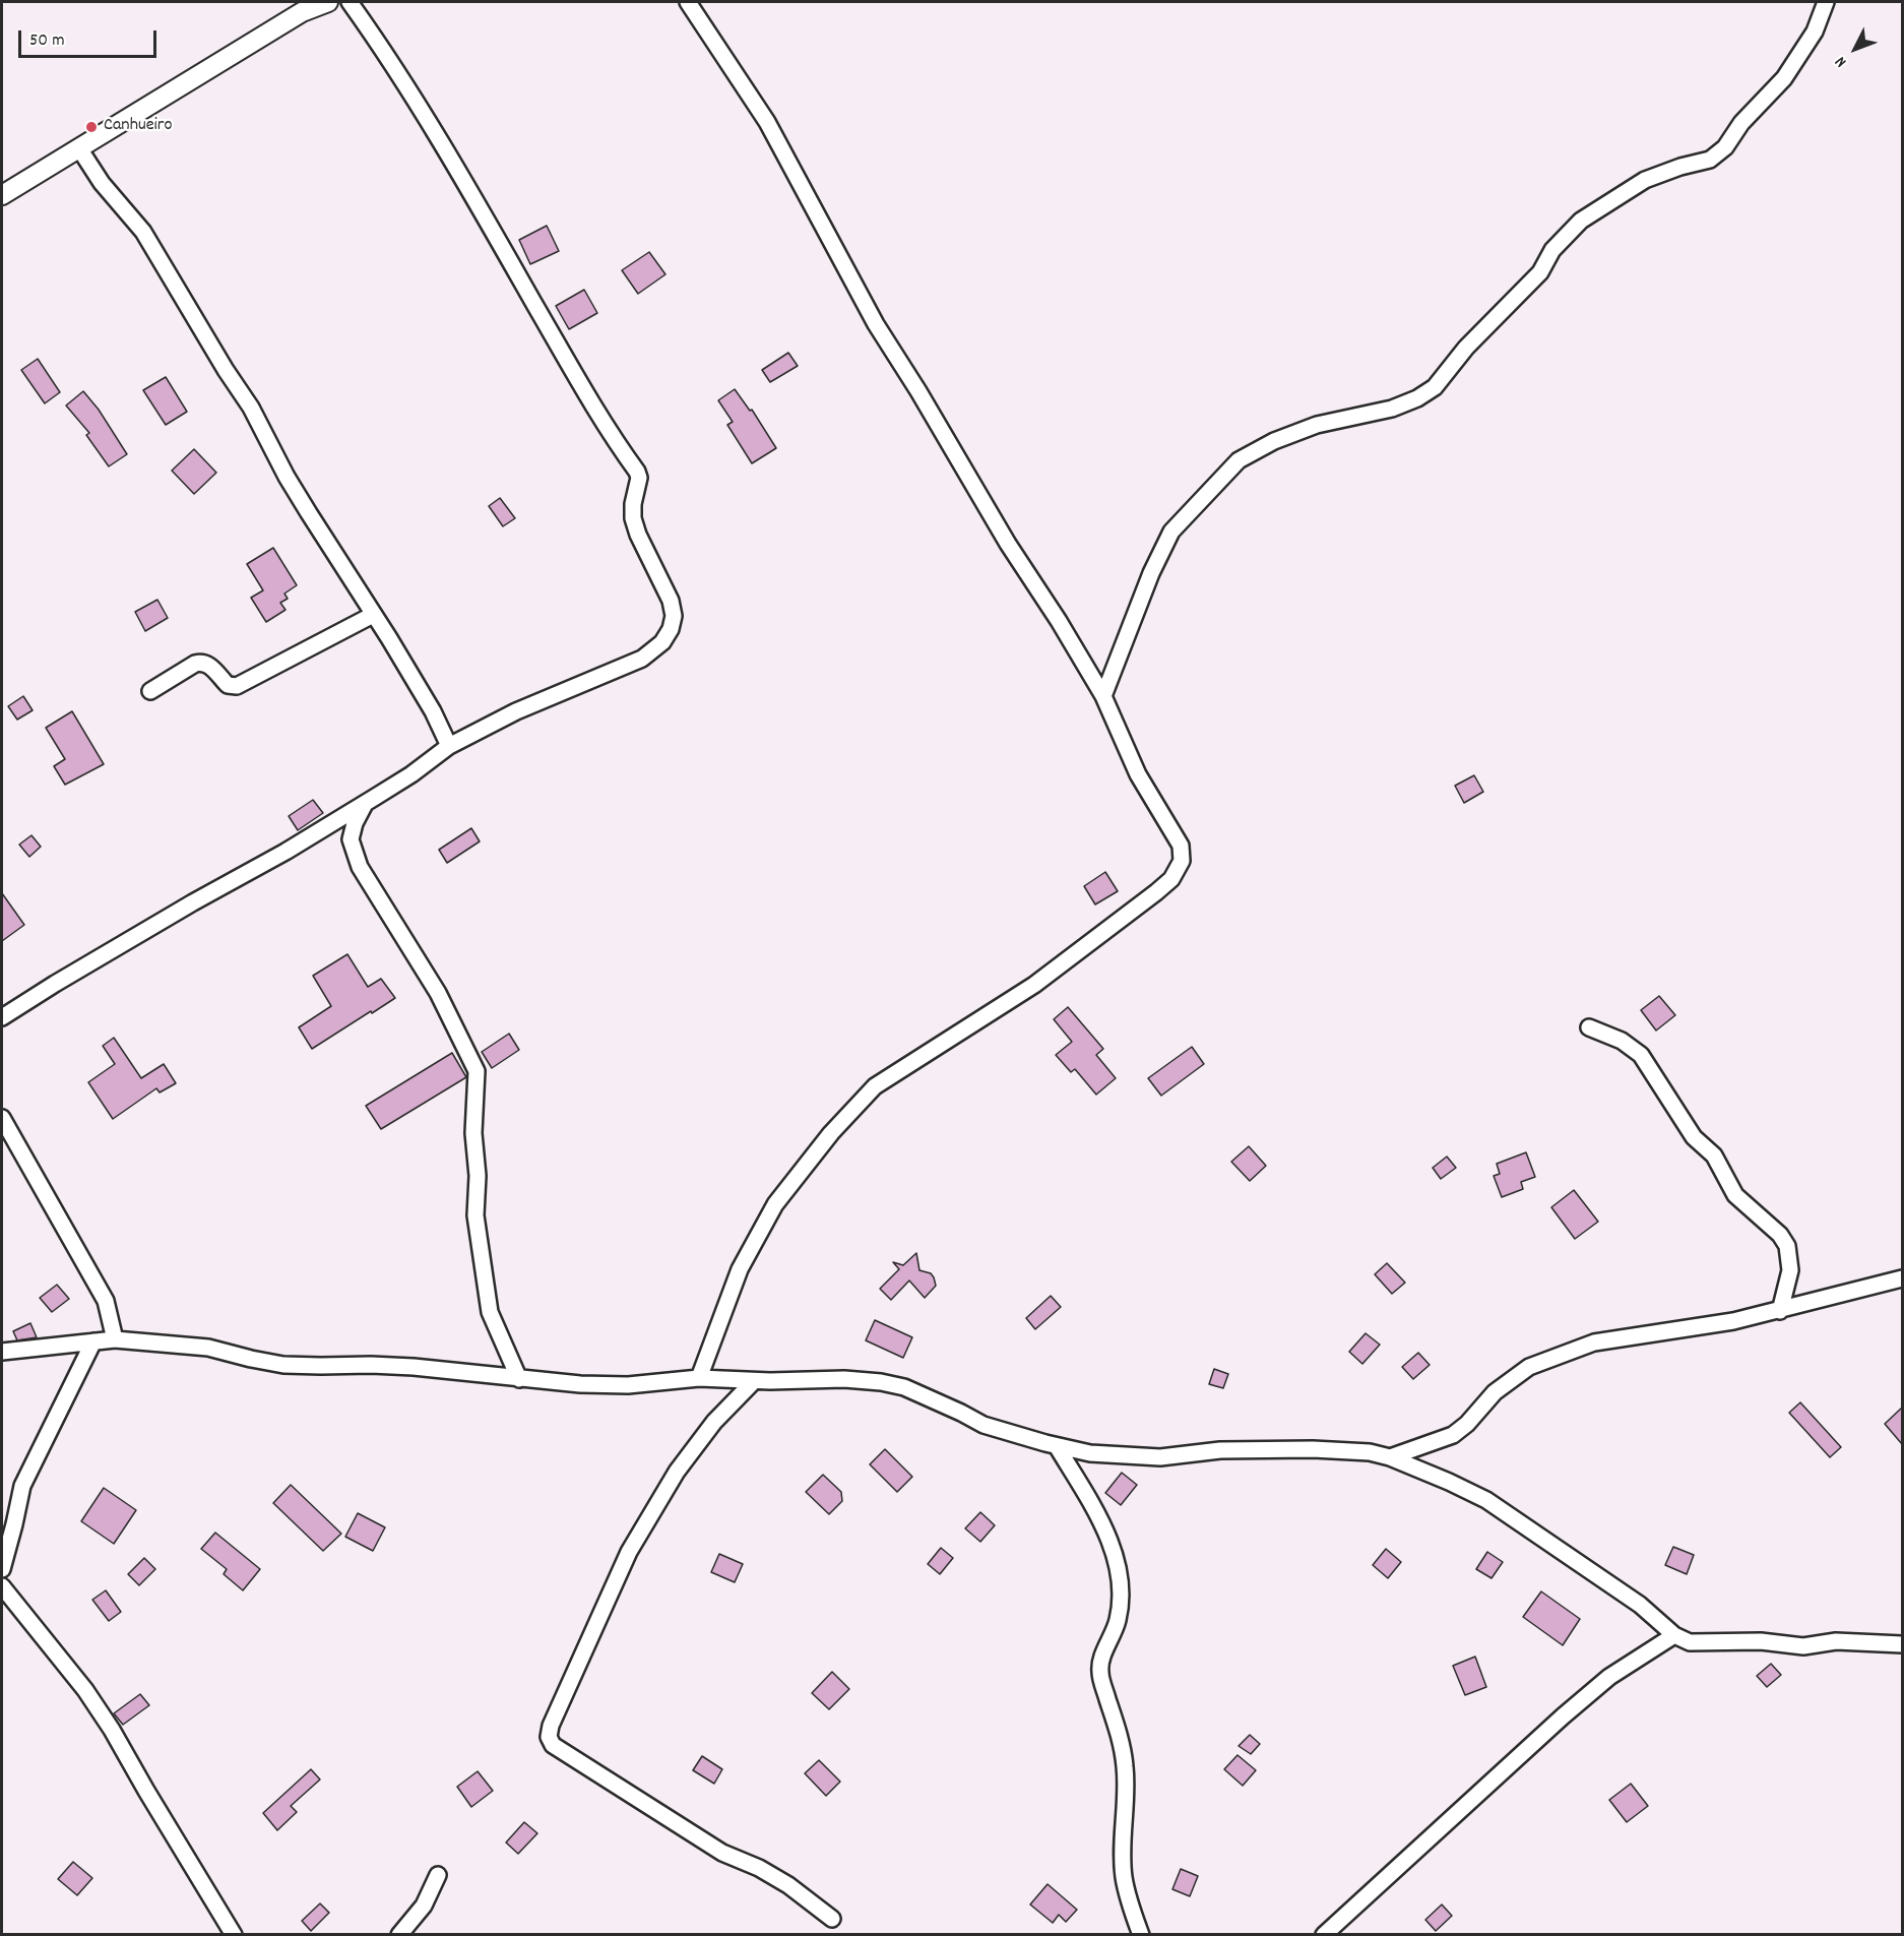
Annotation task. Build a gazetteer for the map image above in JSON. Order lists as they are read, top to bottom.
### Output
{
  "places": ["Canhueiro"],
  "scale_bar": "50 m",
  "north": "bottom left"
}
